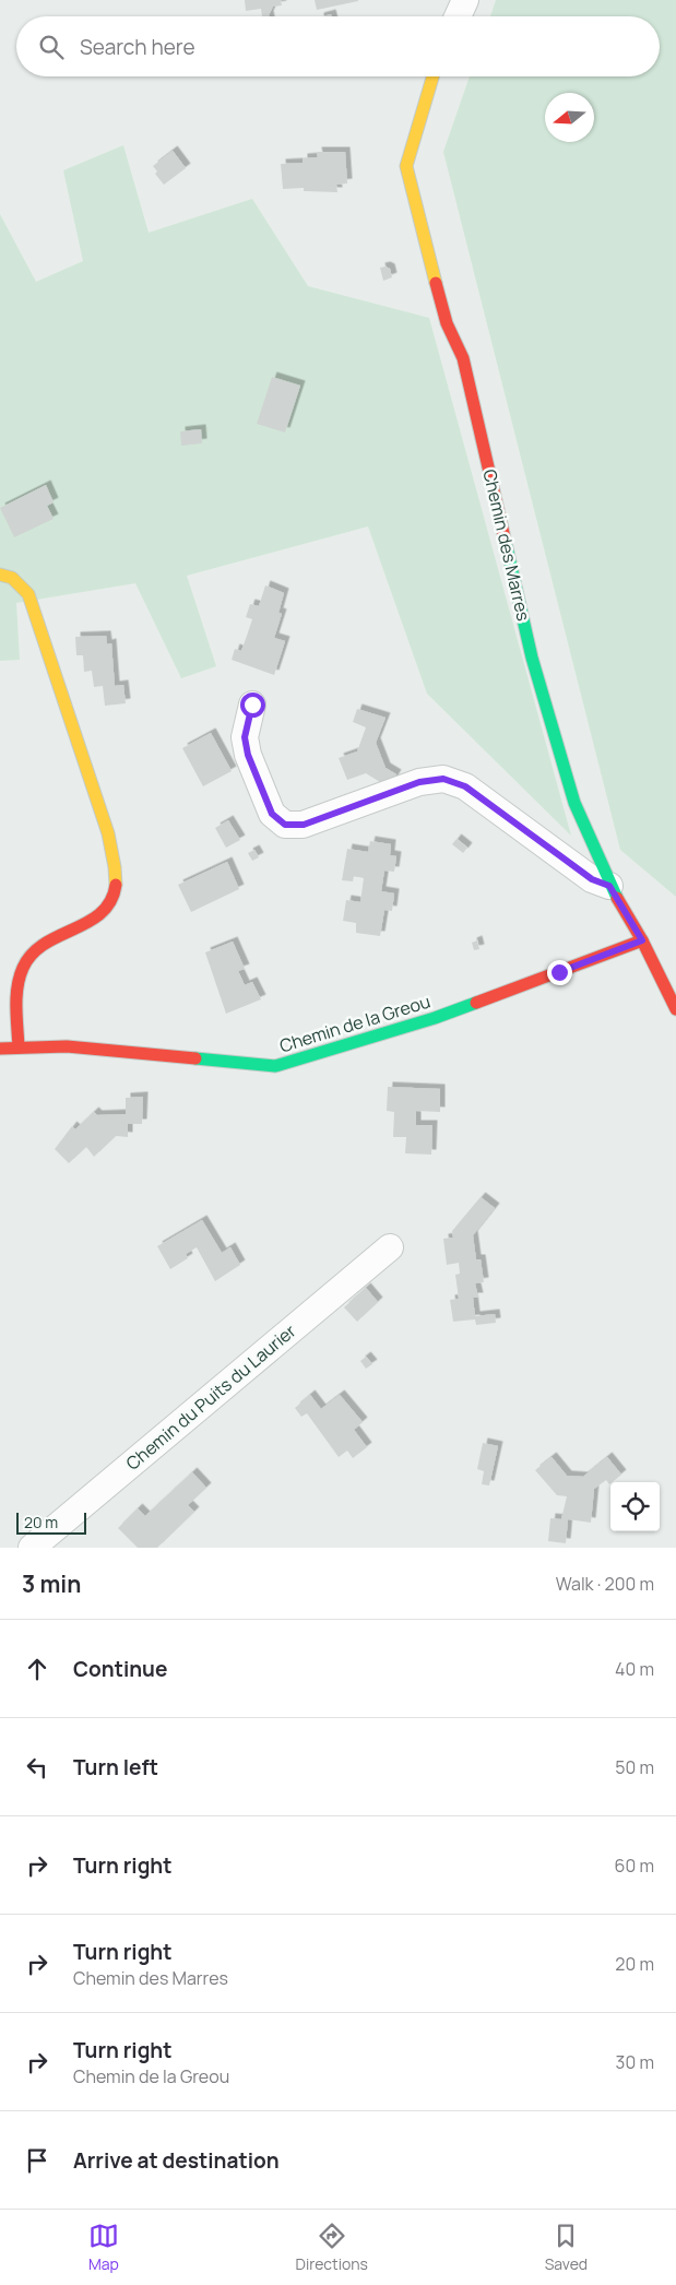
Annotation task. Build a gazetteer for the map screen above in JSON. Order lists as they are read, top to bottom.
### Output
{
  "streets": {
    "street": ["Chemin des Marres", "Chemin de la Greou", "Chemin du Puits du Laurier"]
  },
  "crossings": [
    ["Chemin des Marres", "Chemin de la Greou"]
  ],
  "scale_bar": "20 m",
  "north": "left",
  "page": {
    "search": "Search here",
    "scale": "20 m",
    "heading": ["3 min", "Walk · 200 m"],
    "list": [
      ["Continue", "40 m"],
      ["Turn left", "50 m"],
      ["Turn right", "60 m"],
      ["Turn right", "Chemin des Marres", "20 m"],
      ["Turn right", "Chemin de la Greou", "30 m"],
      "Arrive at destination"
    ],
    "nav": ["Map", "Directions", "Saved"]
  }
}
